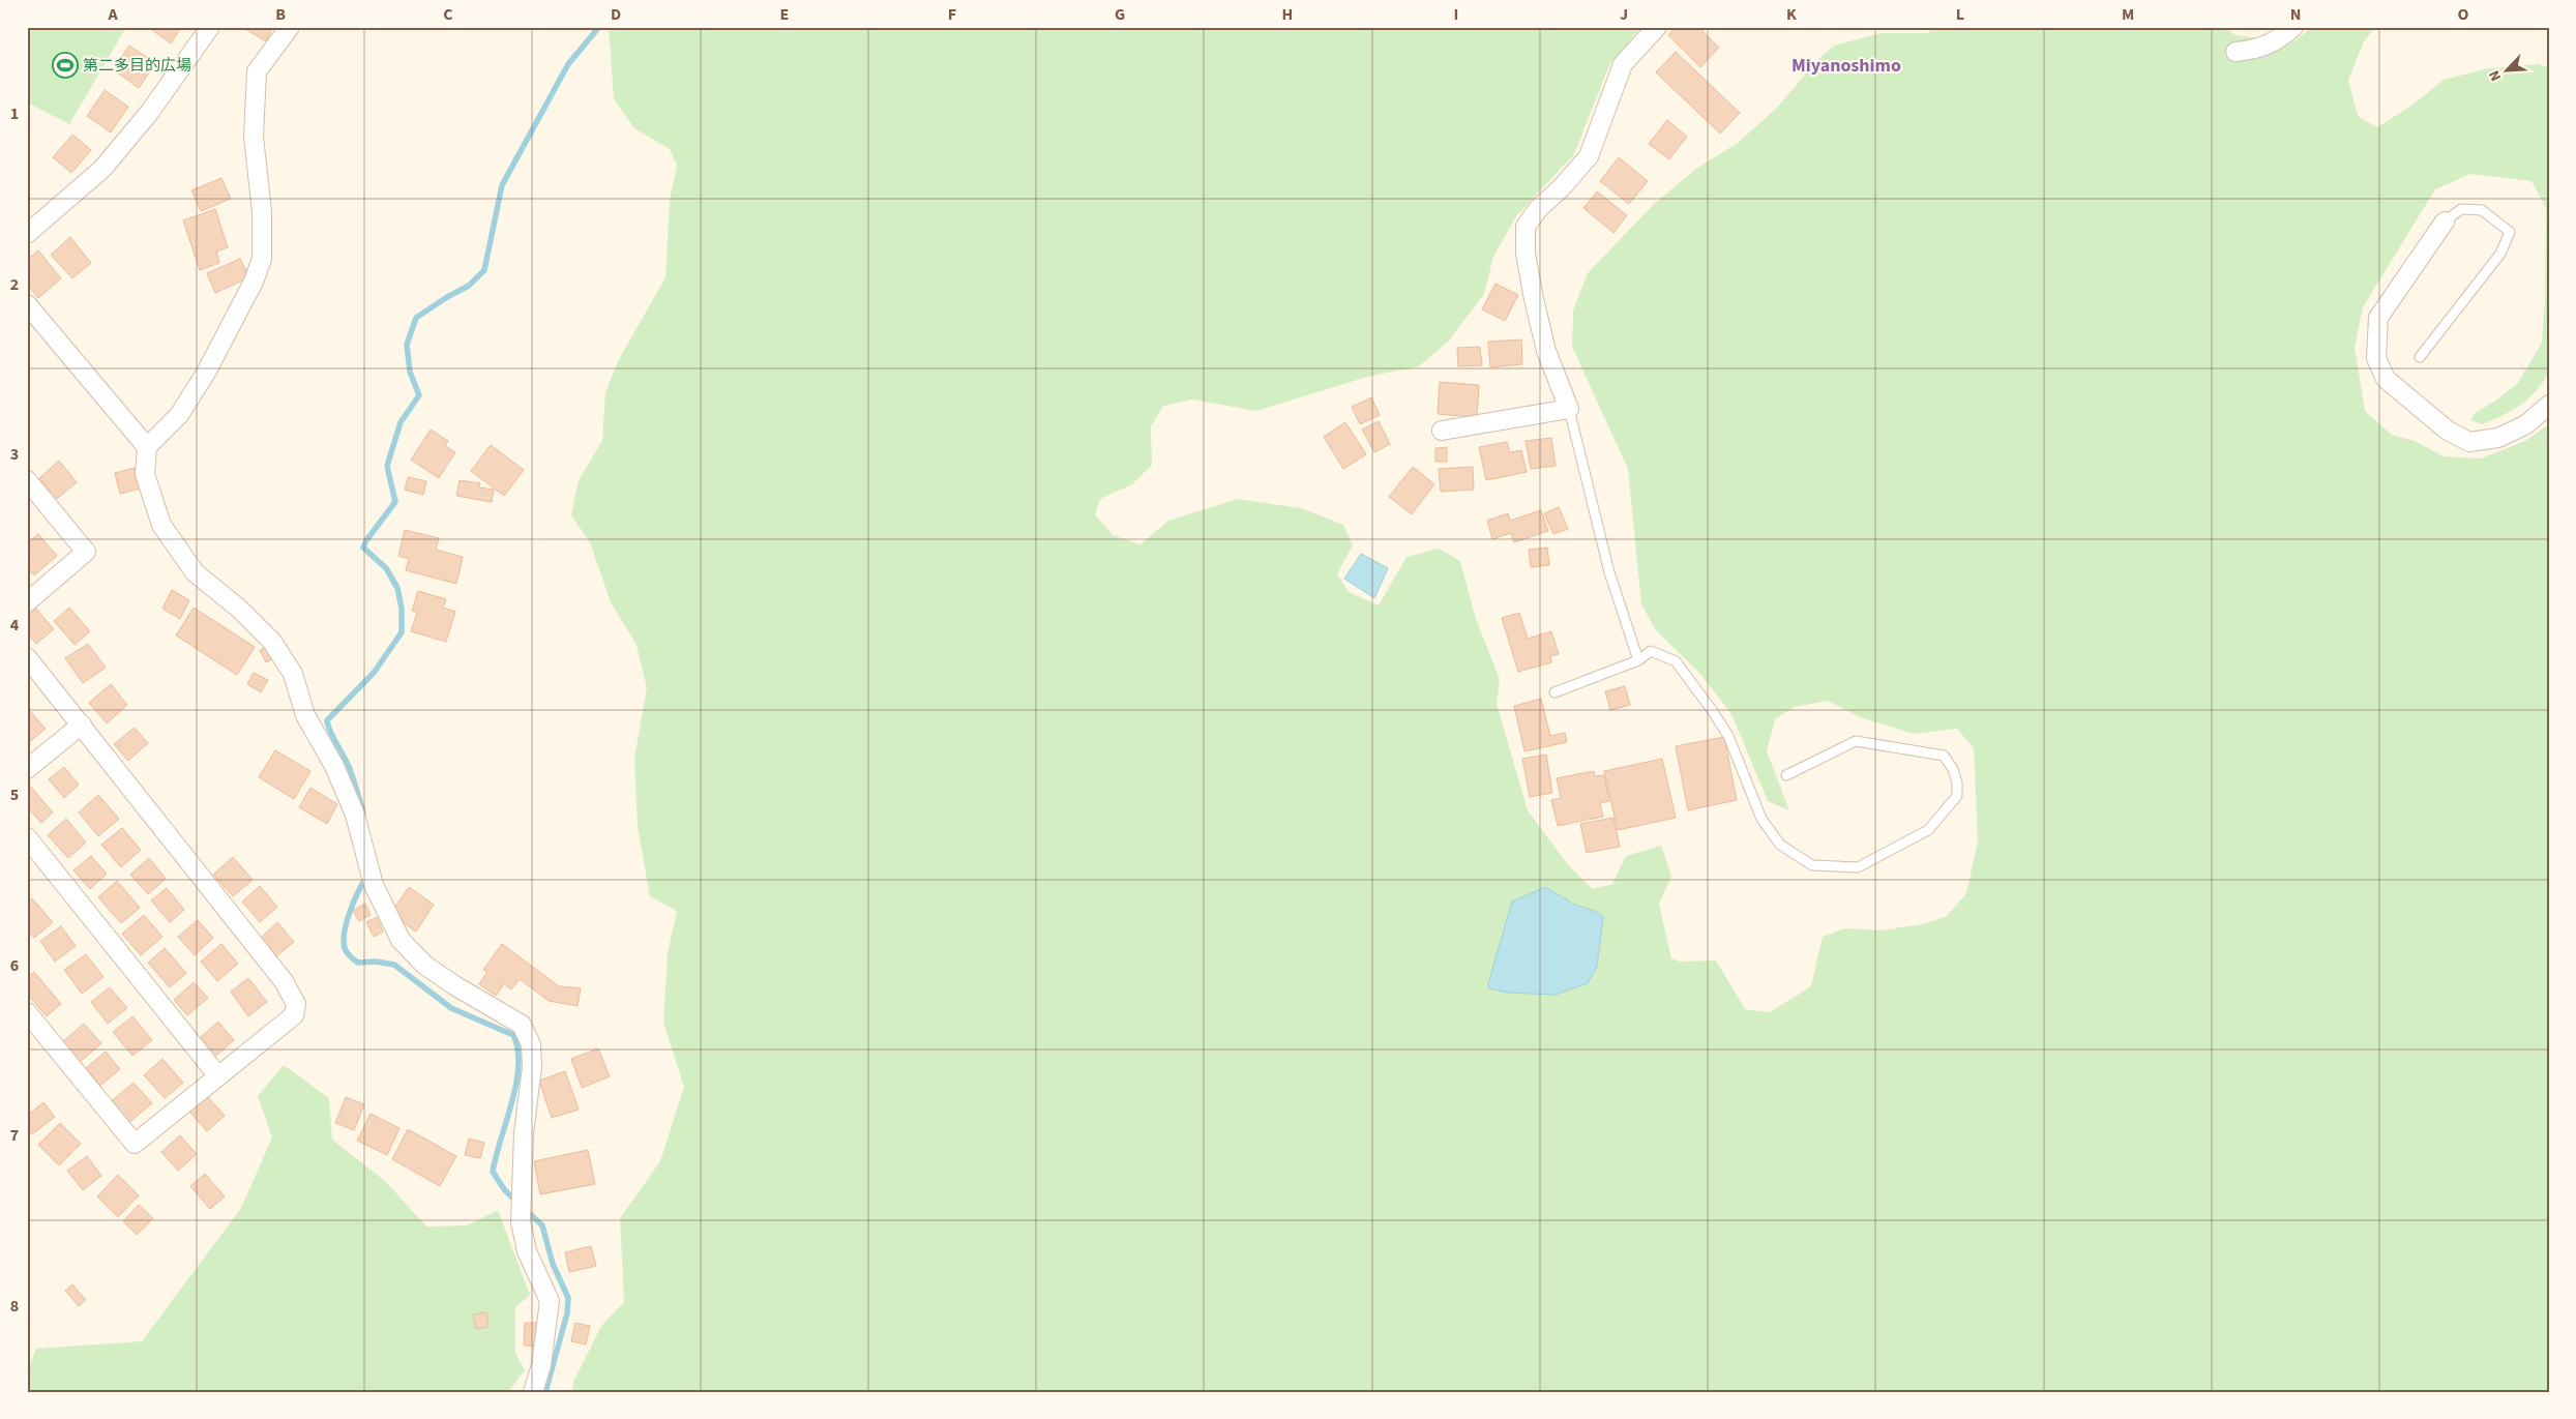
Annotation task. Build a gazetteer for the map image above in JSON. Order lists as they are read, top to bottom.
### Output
{
  "districts": ["Miyanoshimo"],
  "places": {
    "sports": ["第二多目的広場"]
  },
  "north": "bottom left",
  "grid": {
    "columns": [
      "A",
      "B",
      "C",
      "D",
      "E",
      "F",
      "G",
      "H",
      "I",
      "J",
      "K",
      "L",
      "M",
      "N",
      "O"
    ],
    "rows": [
      "1",
      "2",
      "3",
      "4",
      "5",
      "6",
      "7",
      "8"
    ]
  }
}
